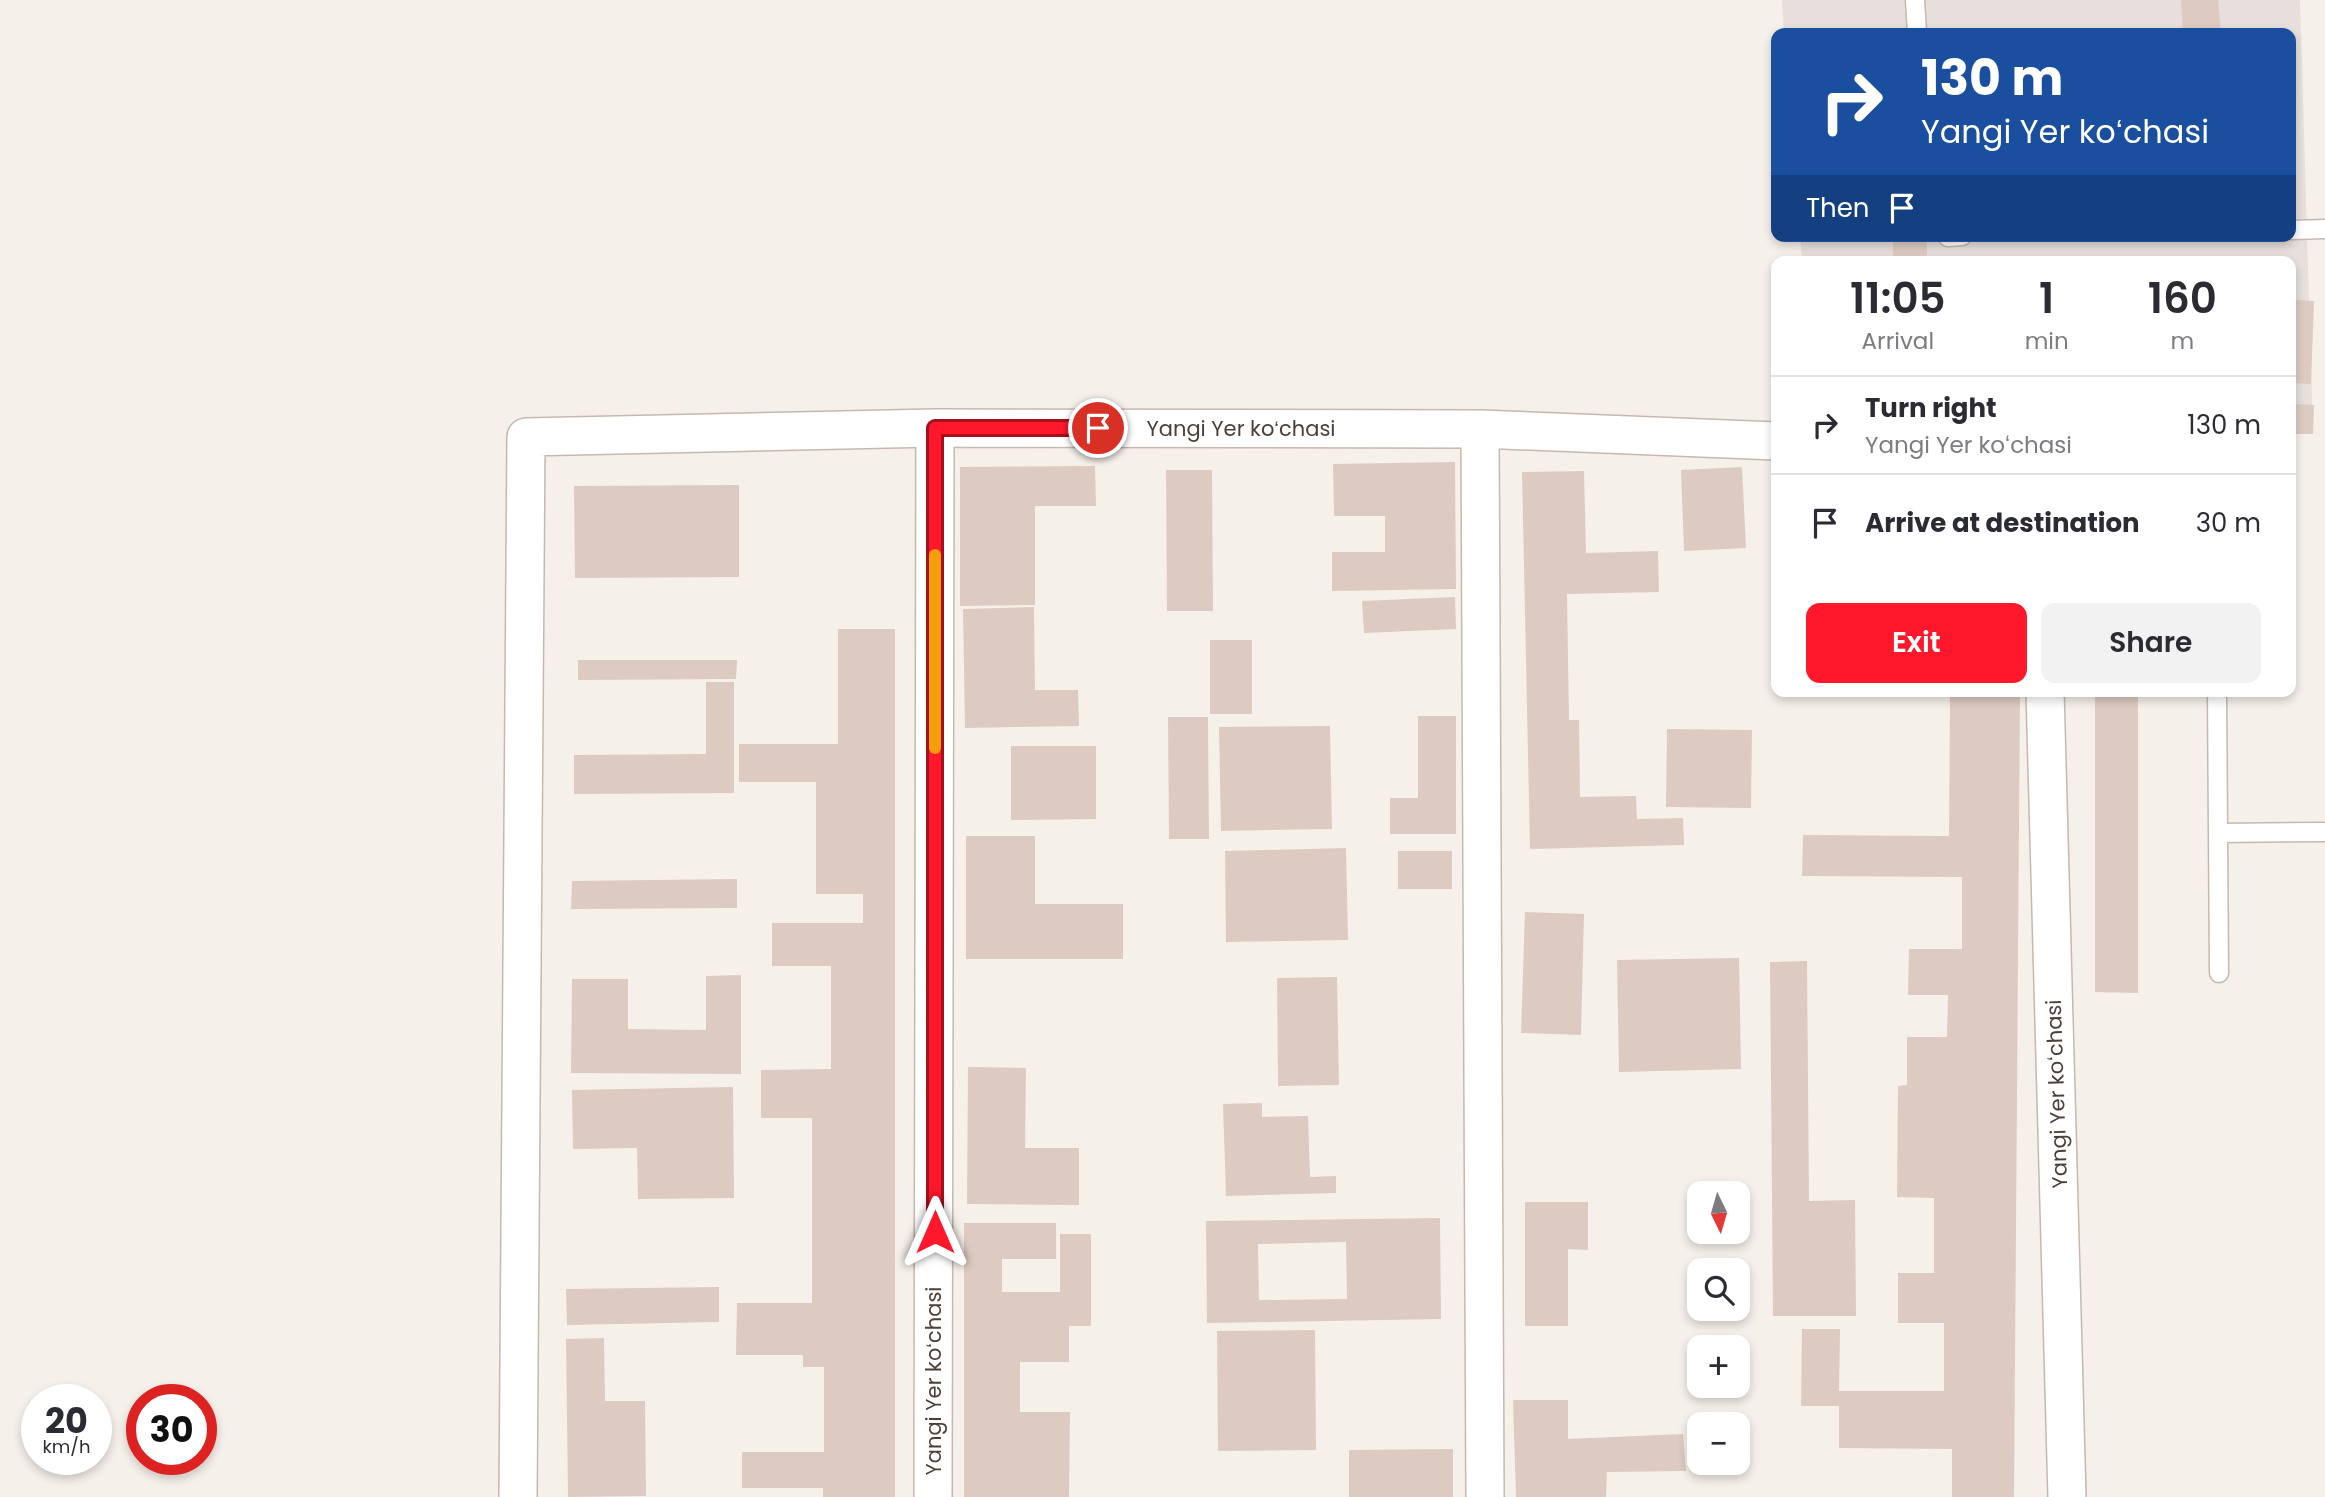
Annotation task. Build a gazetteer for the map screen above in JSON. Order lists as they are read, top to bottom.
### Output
{
  "streets": {
    "street": ["Yangi Yer koʻchasi"]
  },
  "north": "bottom",
  "page": {
    "turn": ["130 m", "Yangi Yer koʻchasi"],
    "then": "Then",
    "eta": [
      "11:05",
      "Arrival",
      "1",
      "min",
      "160",
      "m"
    ],
    "list": [
      {
        "name": "Turn right",
        "note": "Yangi Yer koʻchasi",
        "value": "130 m"
      },
      {
        "name": "Arrive at destination",
        "value": "30 m"
      }
    ],
    "buttons": ["Exit", "Share"],
    "map_buttons": ["+", "−"],
    "speed": "20 km/h",
    "limit": "30"
  }
}
